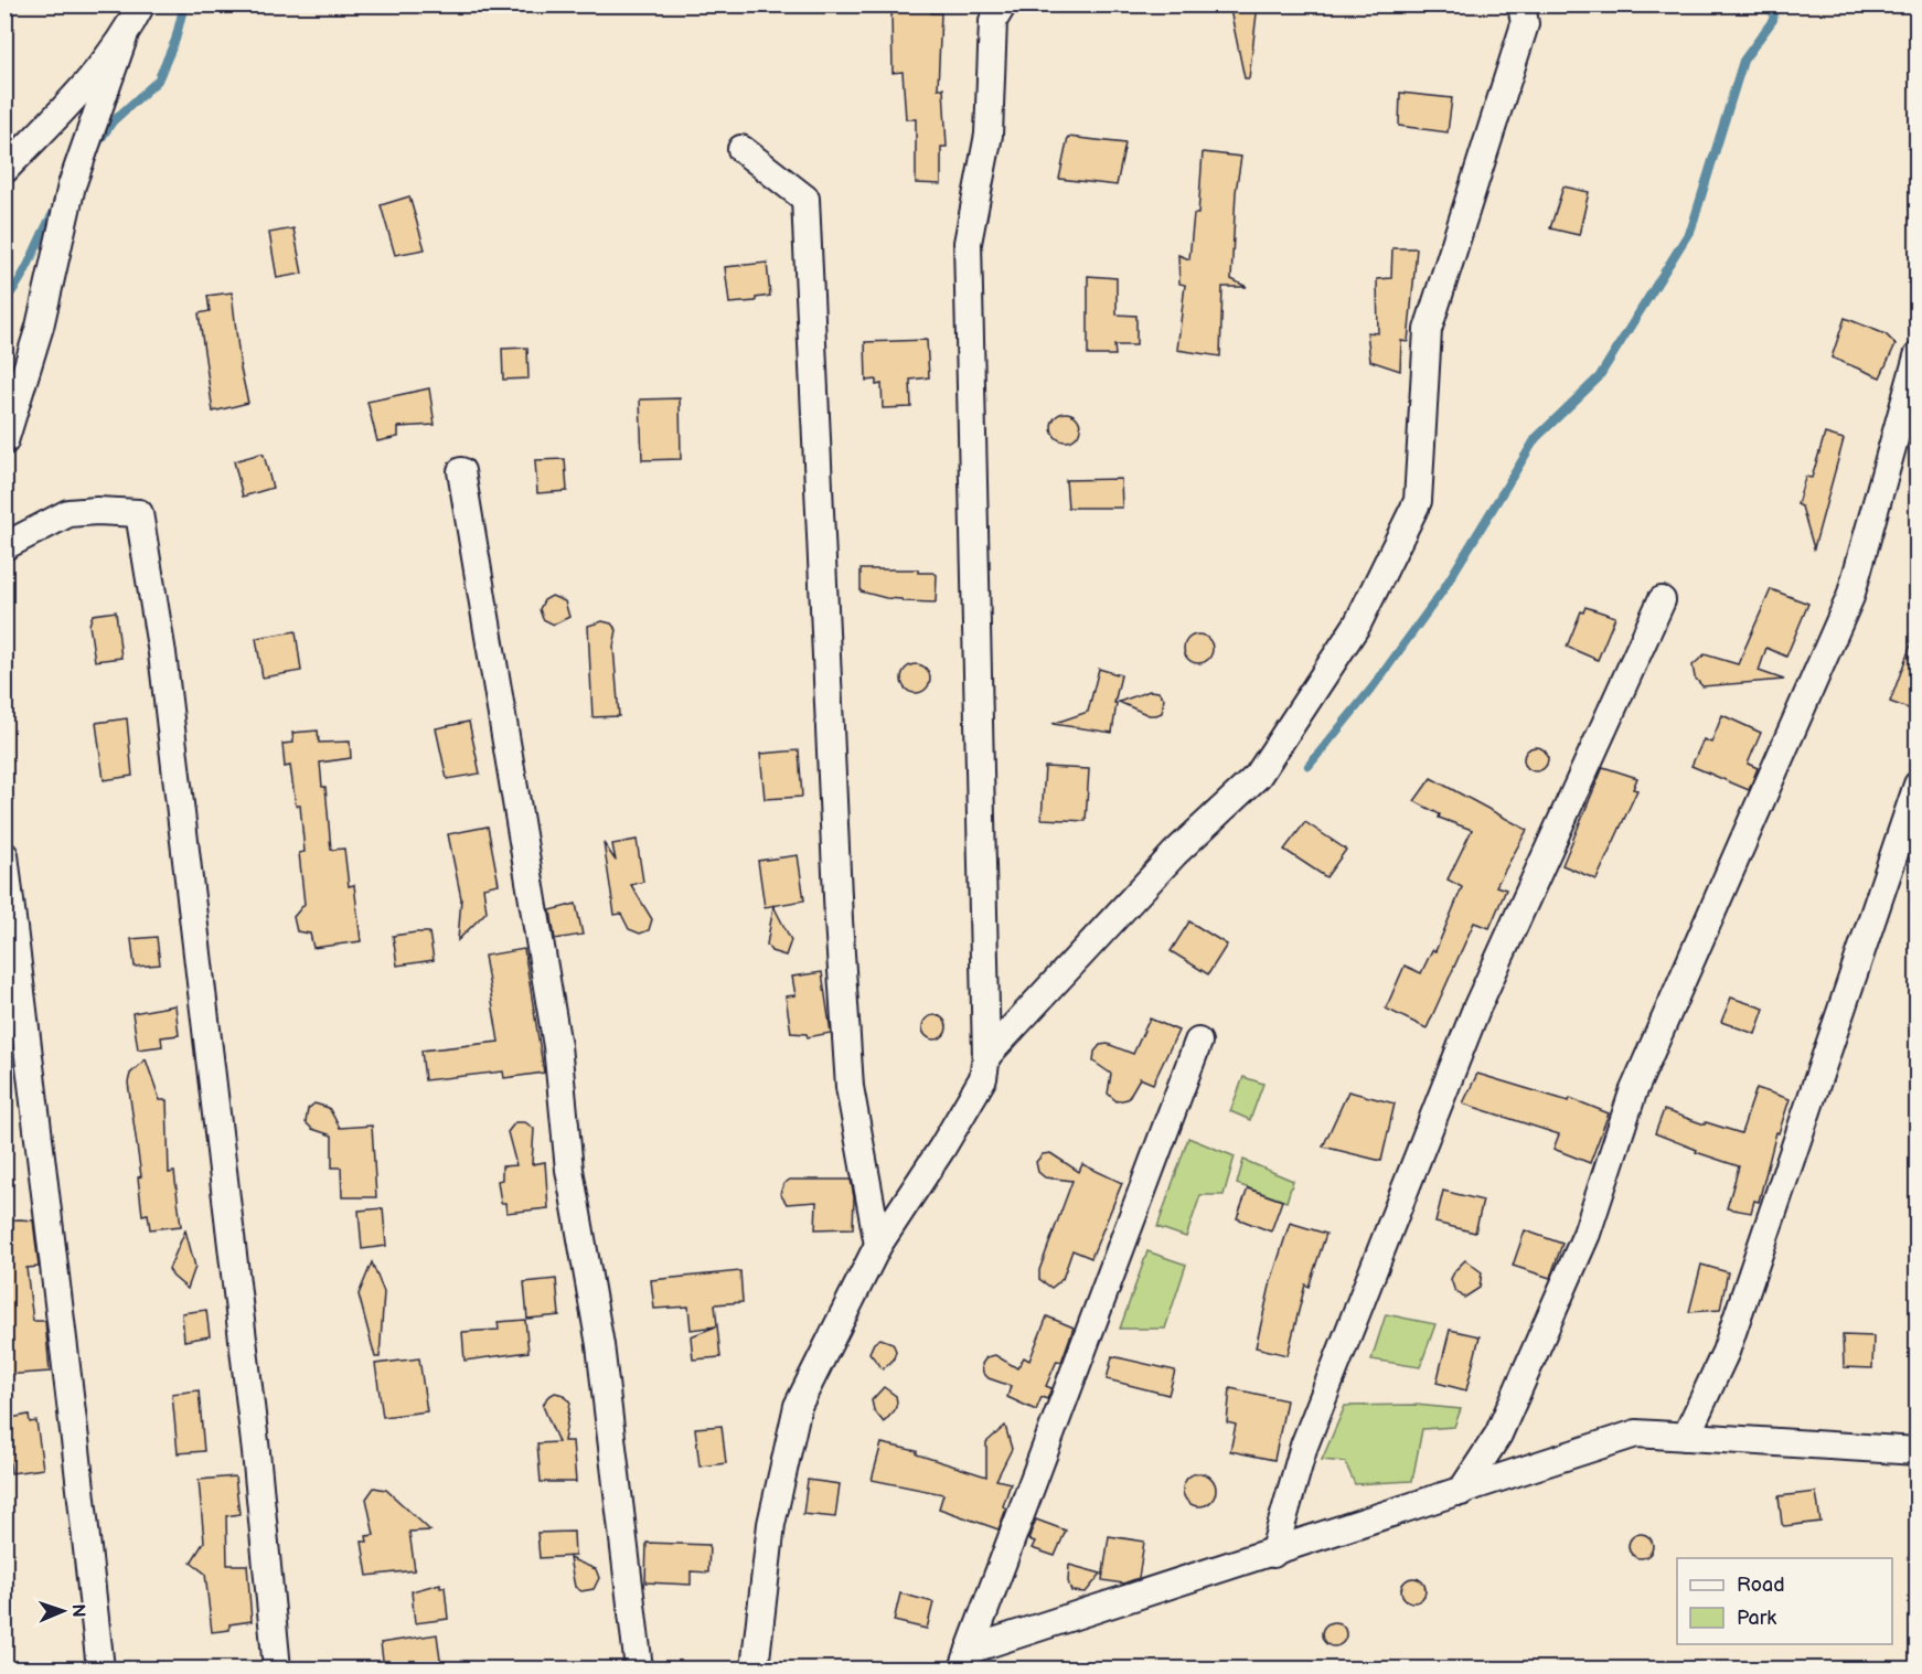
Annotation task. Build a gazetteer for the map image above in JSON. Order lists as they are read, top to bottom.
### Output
{
  "legend": ["Road", "Park"],
  "north": "right"
}
